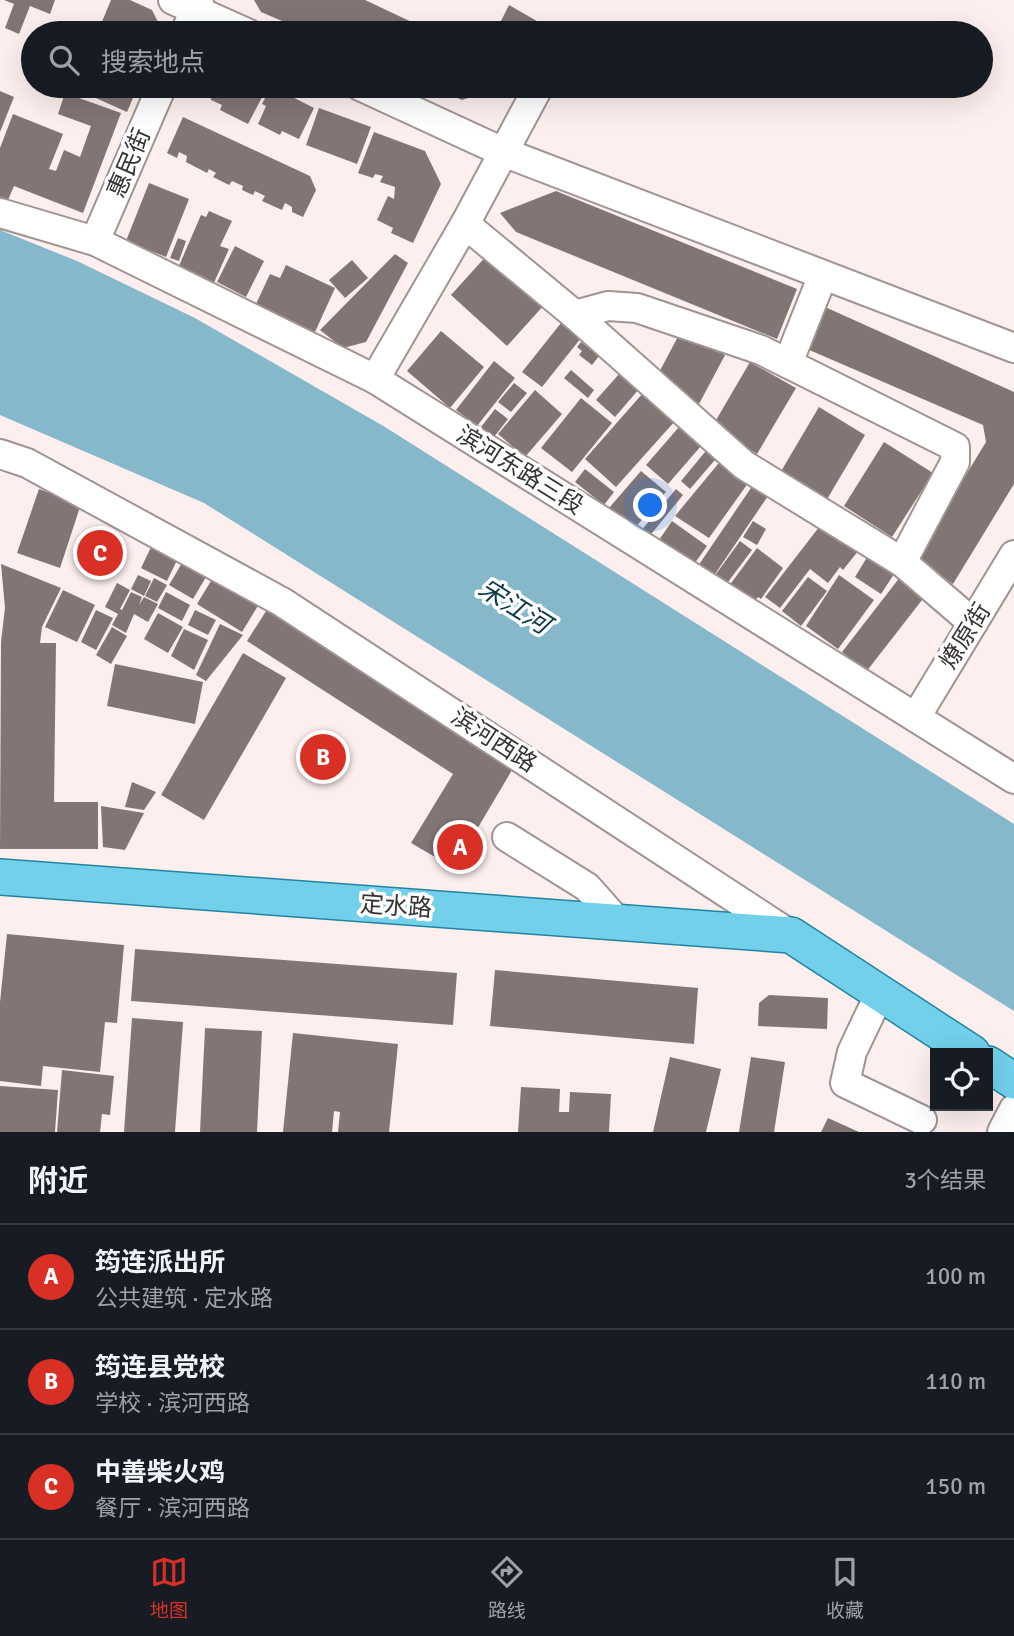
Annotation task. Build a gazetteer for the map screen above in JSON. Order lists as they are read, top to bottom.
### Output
{
  "streets": {
    "main road": ["滨河西路", "定水路"],
    "street": ["惠民街", "滨河东路三段", "燎原街"]
  },
  "crossings": [
    ["惠民街", "滨河东路三段"],
    ["滨河东路三段", "燎原街"],
    ["滨河西路", "定水路"]
  ],
  "water": ["宋江河"],
  "page": {
    "search": "搜索地点",
    "pins": ["C", "B", "A"],
    "heading": ["附近", "3个结果"],
    "list": [
      {
        "mark": "A",
        "name": "筠连派出所",
        "note": "公共建筑 · 定水路",
        "value": "100 m"
      },
      {
        "mark": "B",
        "name": "筠连县党校",
        "note": "学校 · 滨河西路",
        "value": "110 m"
      },
      {
        "mark": "C",
        "name": "中善柴火鸡",
        "note": "餐厅 · 滨河西路",
        "value": "150 m"
      }
    ],
    "nav": ["地图", "路线", "收藏"]
  }
}
